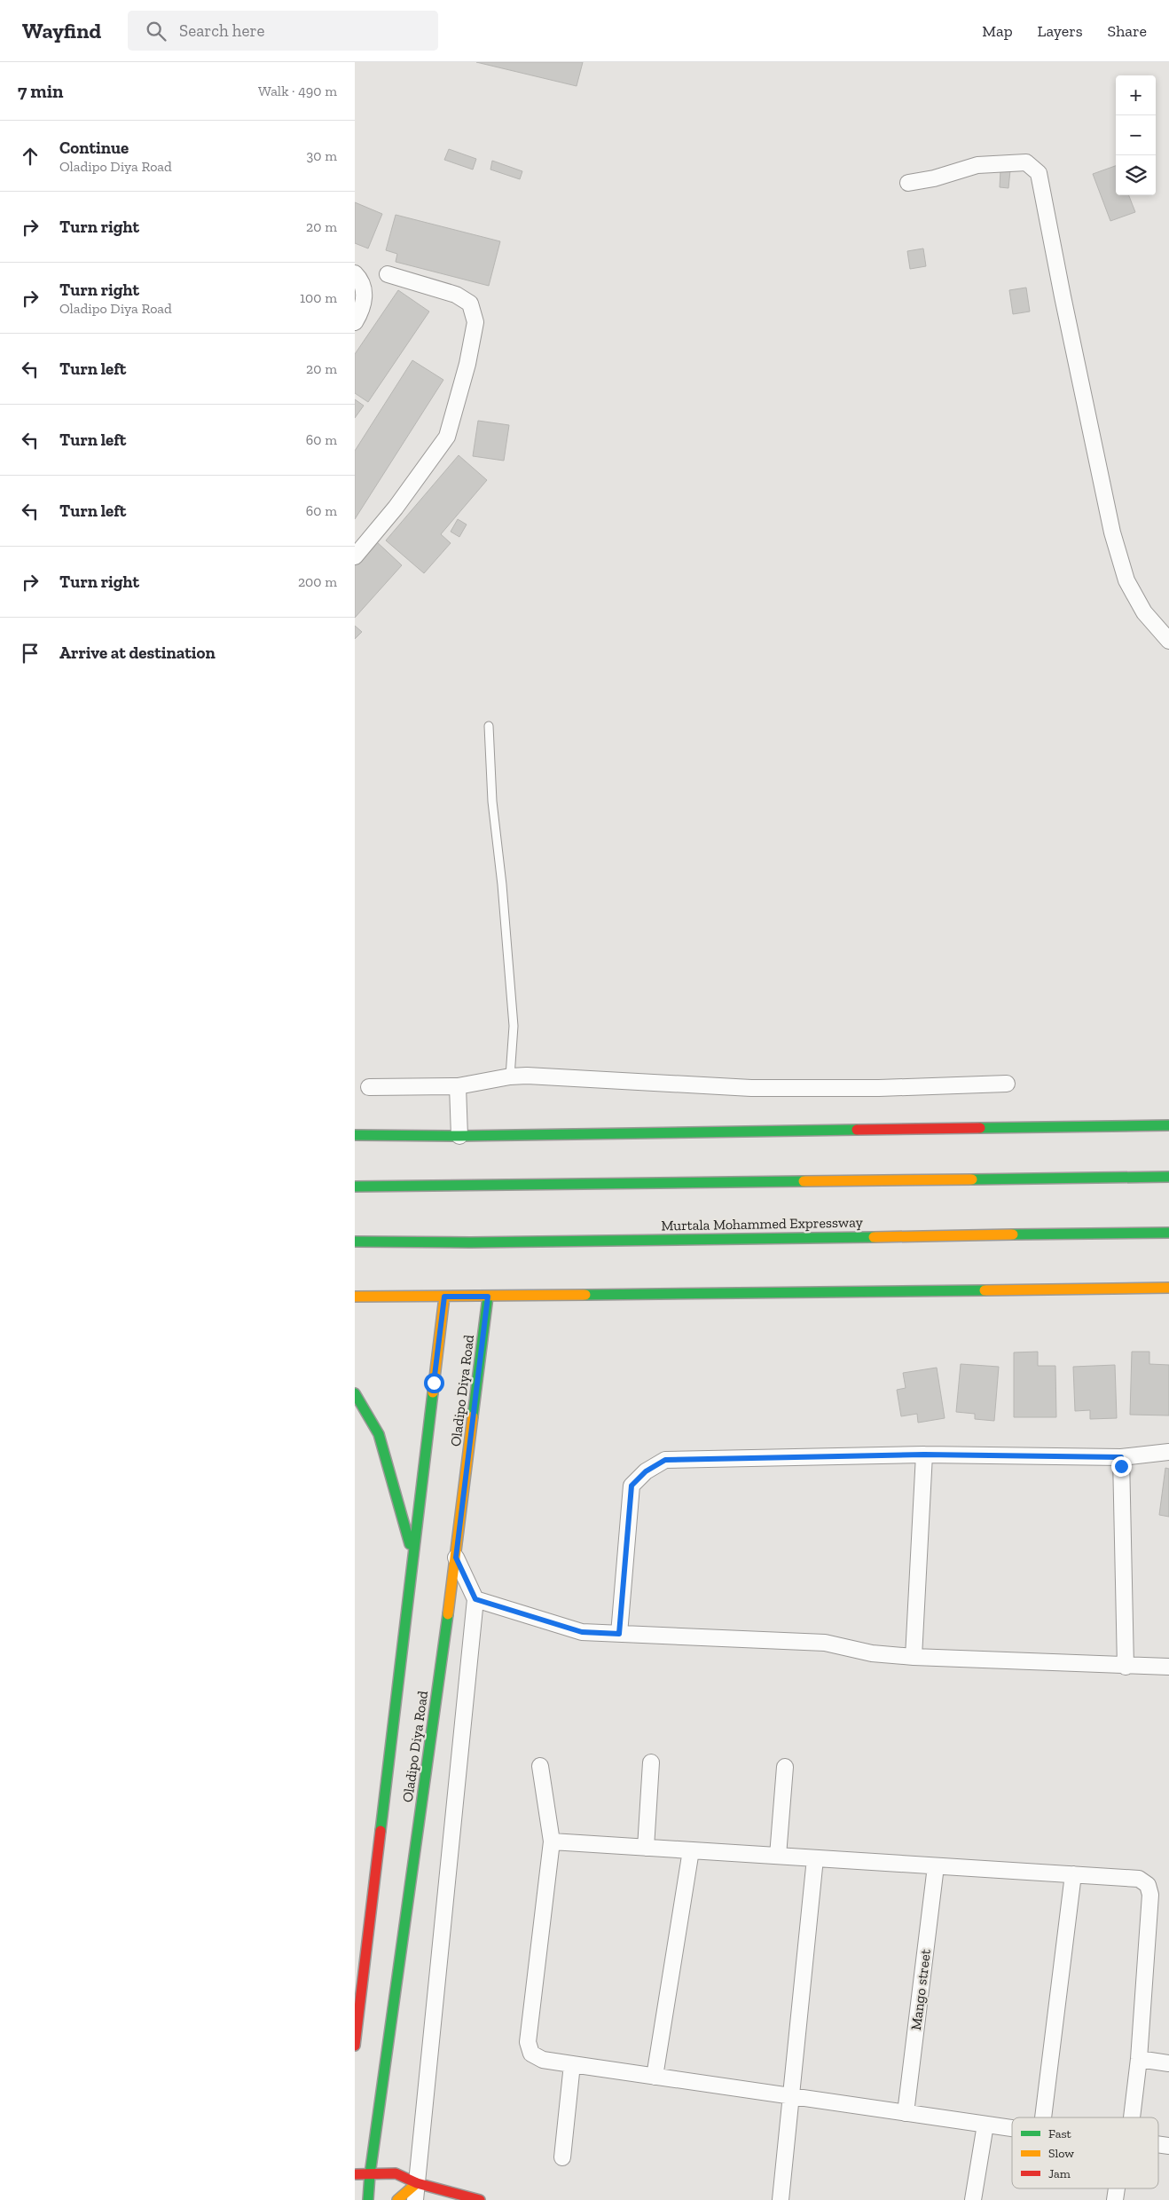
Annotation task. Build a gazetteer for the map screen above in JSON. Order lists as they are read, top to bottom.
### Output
{
  "streets": {
    "main road": ["Murtala Mohammed Expressway", "Oladipo Diya Road"],
    "street": ["Mango street"]
  },
  "legend": ["Fast", "Slow", "Jam"],
  "page": {
    "header": "Wayfind",
    "search": "Search here",
    "nav": ["Map", "Layers", "Share"],
    "heading": ["7 min", "Walk · 490 m"],
    "map_buttons": ["+", "−"],
    "list": [
      ["Continue", "Oladipo Diya Road", "30 m"],
      ["Turn right", "20 m"],
      ["Turn right", "Oladipo Diya Road", "100 m"],
      ["Turn left", "20 m"],
      ["Turn left", "60 m"],
      ["Turn left", "60 m"],
      ["Turn right", "200 m"],
      "Arrive at destination"
    ]
  }
}
